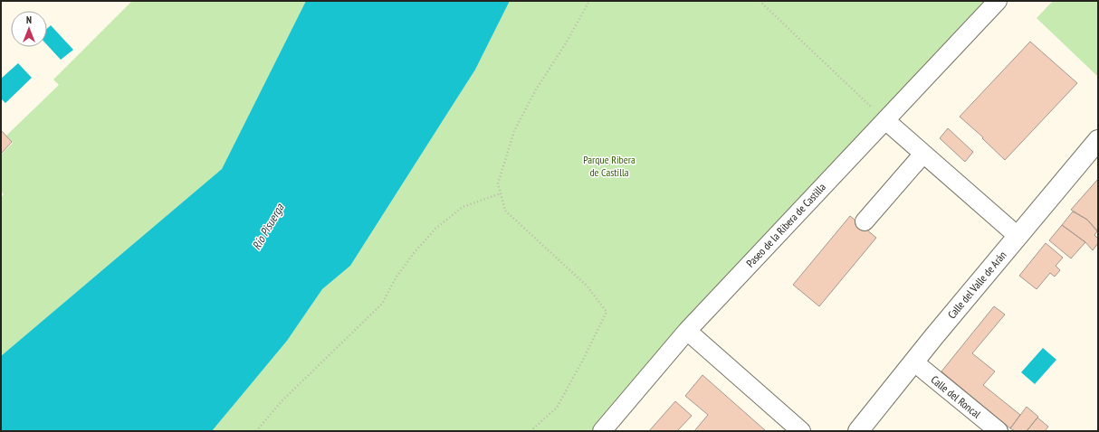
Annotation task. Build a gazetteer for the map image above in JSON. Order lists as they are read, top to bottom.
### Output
{
  "streets": {
    "street": ["Paseo de la Ribera de Castilla", "Calle del Valle de Arán", "Calle del Roncal"]
  },
  "crossings": [
    ["Calle del Valle de Arán", "Calle del Roncal"]
  ],
  "water": ["Río Pisuerga"],
  "parks": ["Parque Ribera de Castilla"],
  "north": "top"
}
